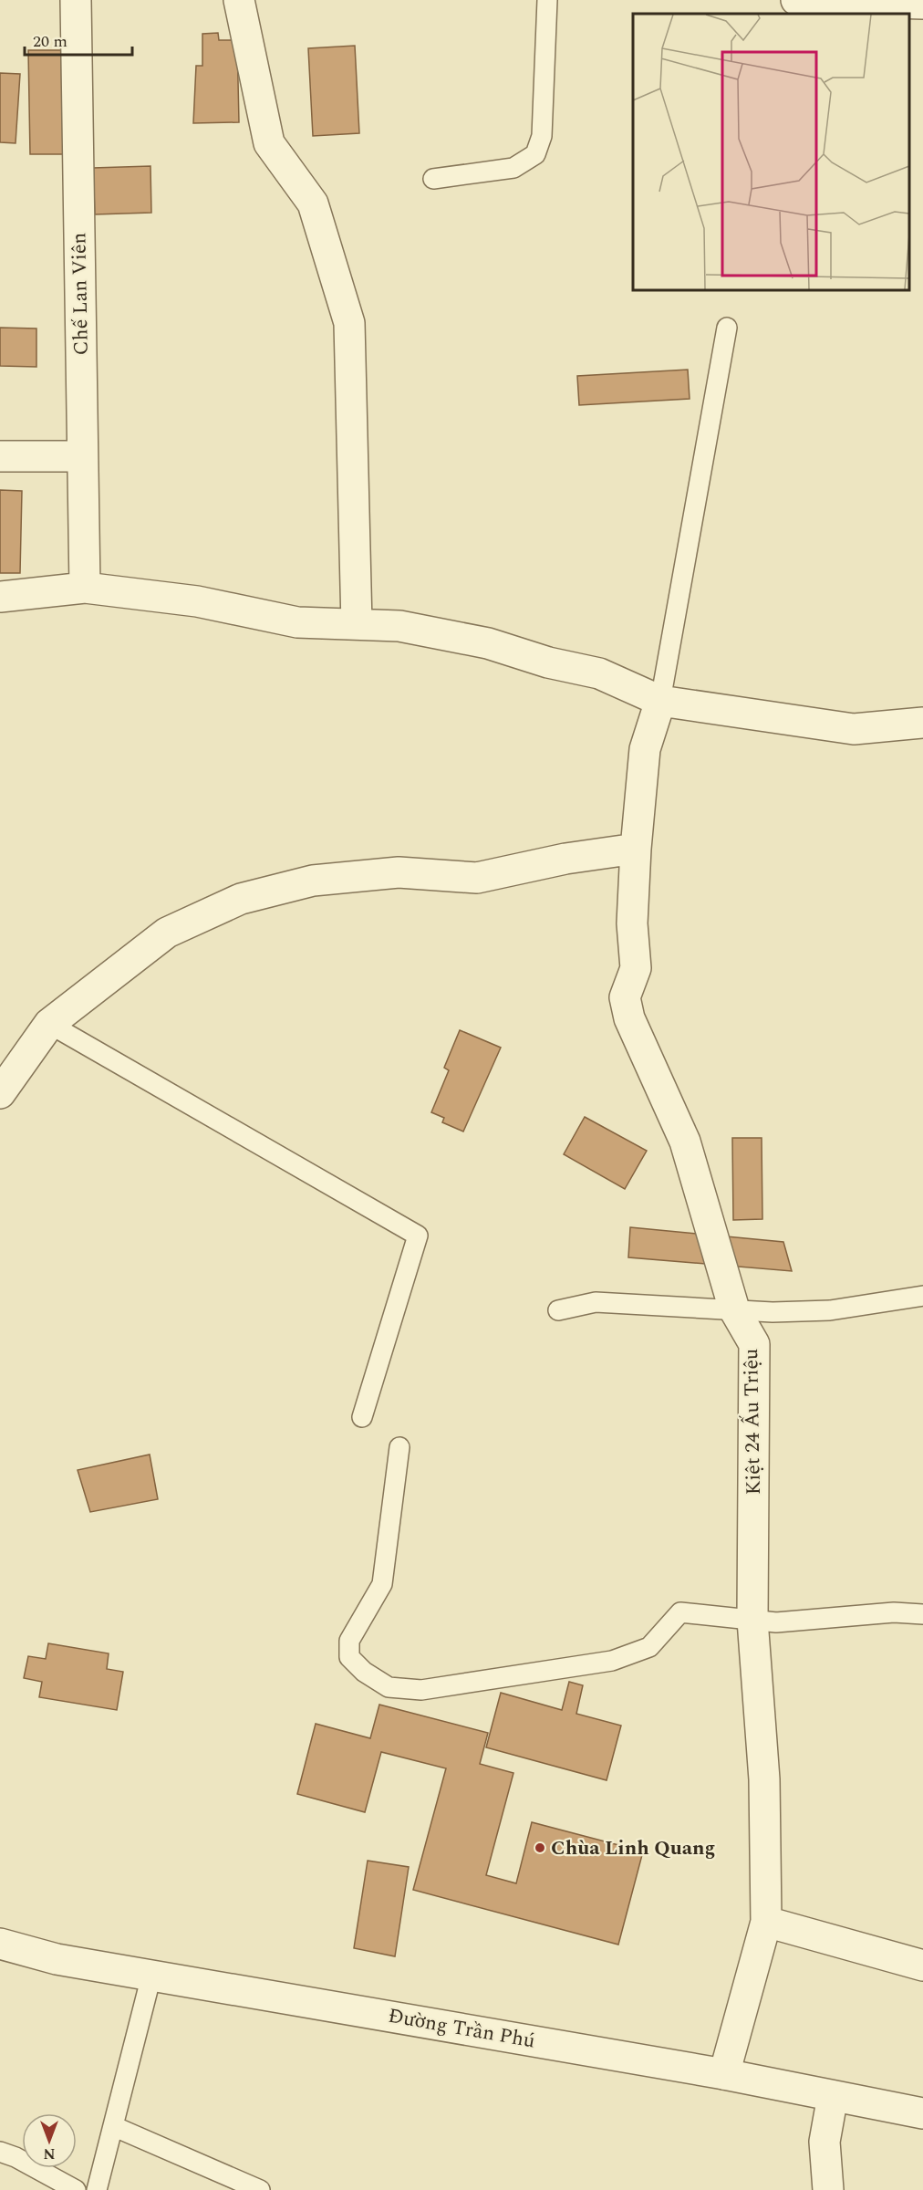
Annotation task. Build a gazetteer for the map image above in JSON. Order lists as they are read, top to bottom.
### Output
{
  "streets": {
    "street": ["Chế Lan Viên", "Kiệt 24 Ấu Triệu", "Đường Trần Phú"]
  },
  "crossings": [
    ["Kiệt 24 Ấu Triệu", "Đường Trần Phú"]
  ],
  "places": ["Chùa Linh Quang"],
  "scale_bar": "20 m",
  "north": "bottom"
}
